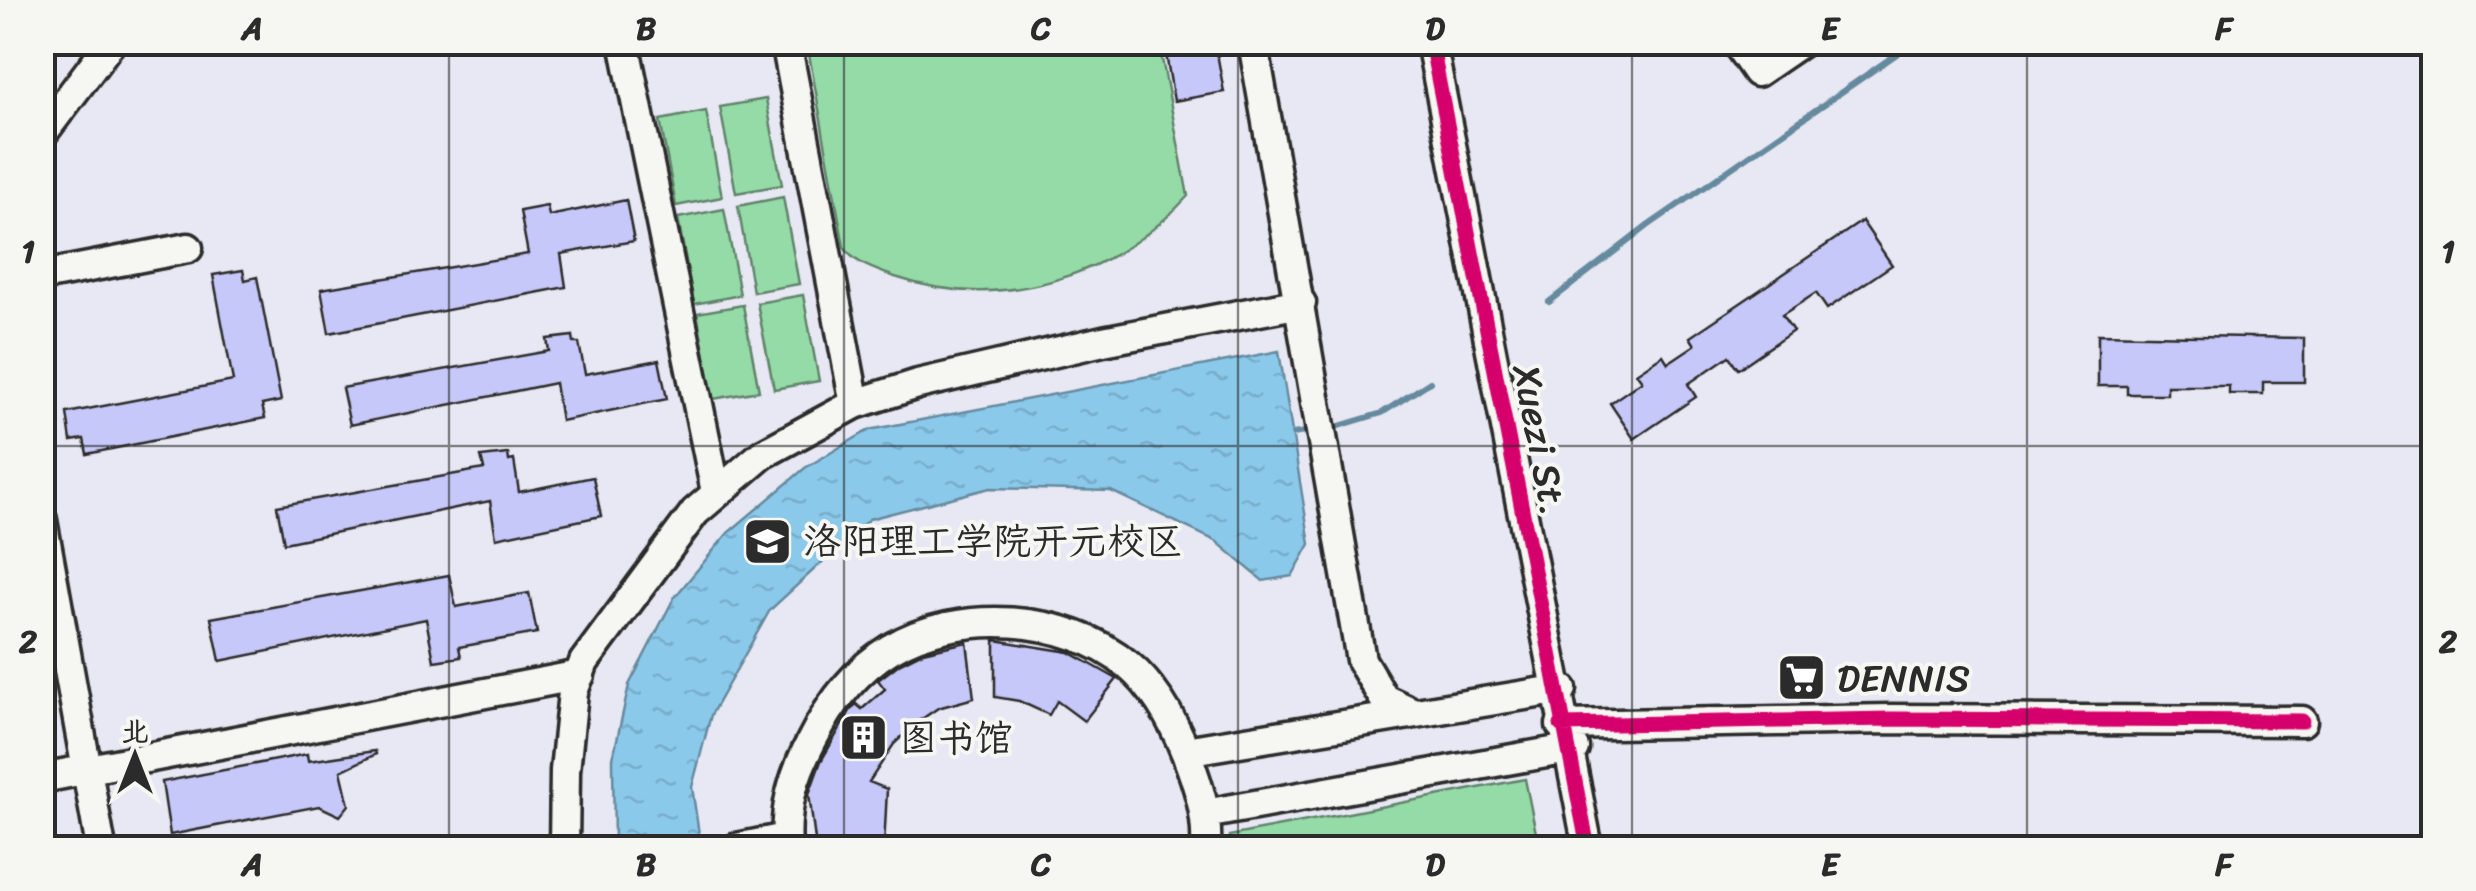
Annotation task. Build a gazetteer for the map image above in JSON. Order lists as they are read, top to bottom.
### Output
{
  "streets": {
    "street": ["Xuezi St."]
  },
  "places": {
    "school or university": ["洛阳理工学院开元校区"],
    "supermarket": ["DENNIS"],
    "building": ["图书馆"]
  },
  "north": "top",
  "grid": {
    "columns": [
      "A",
      "B",
      "C",
      "D",
      "E",
      "F"
    ],
    "rows": ["1", "2"]
  }
}
